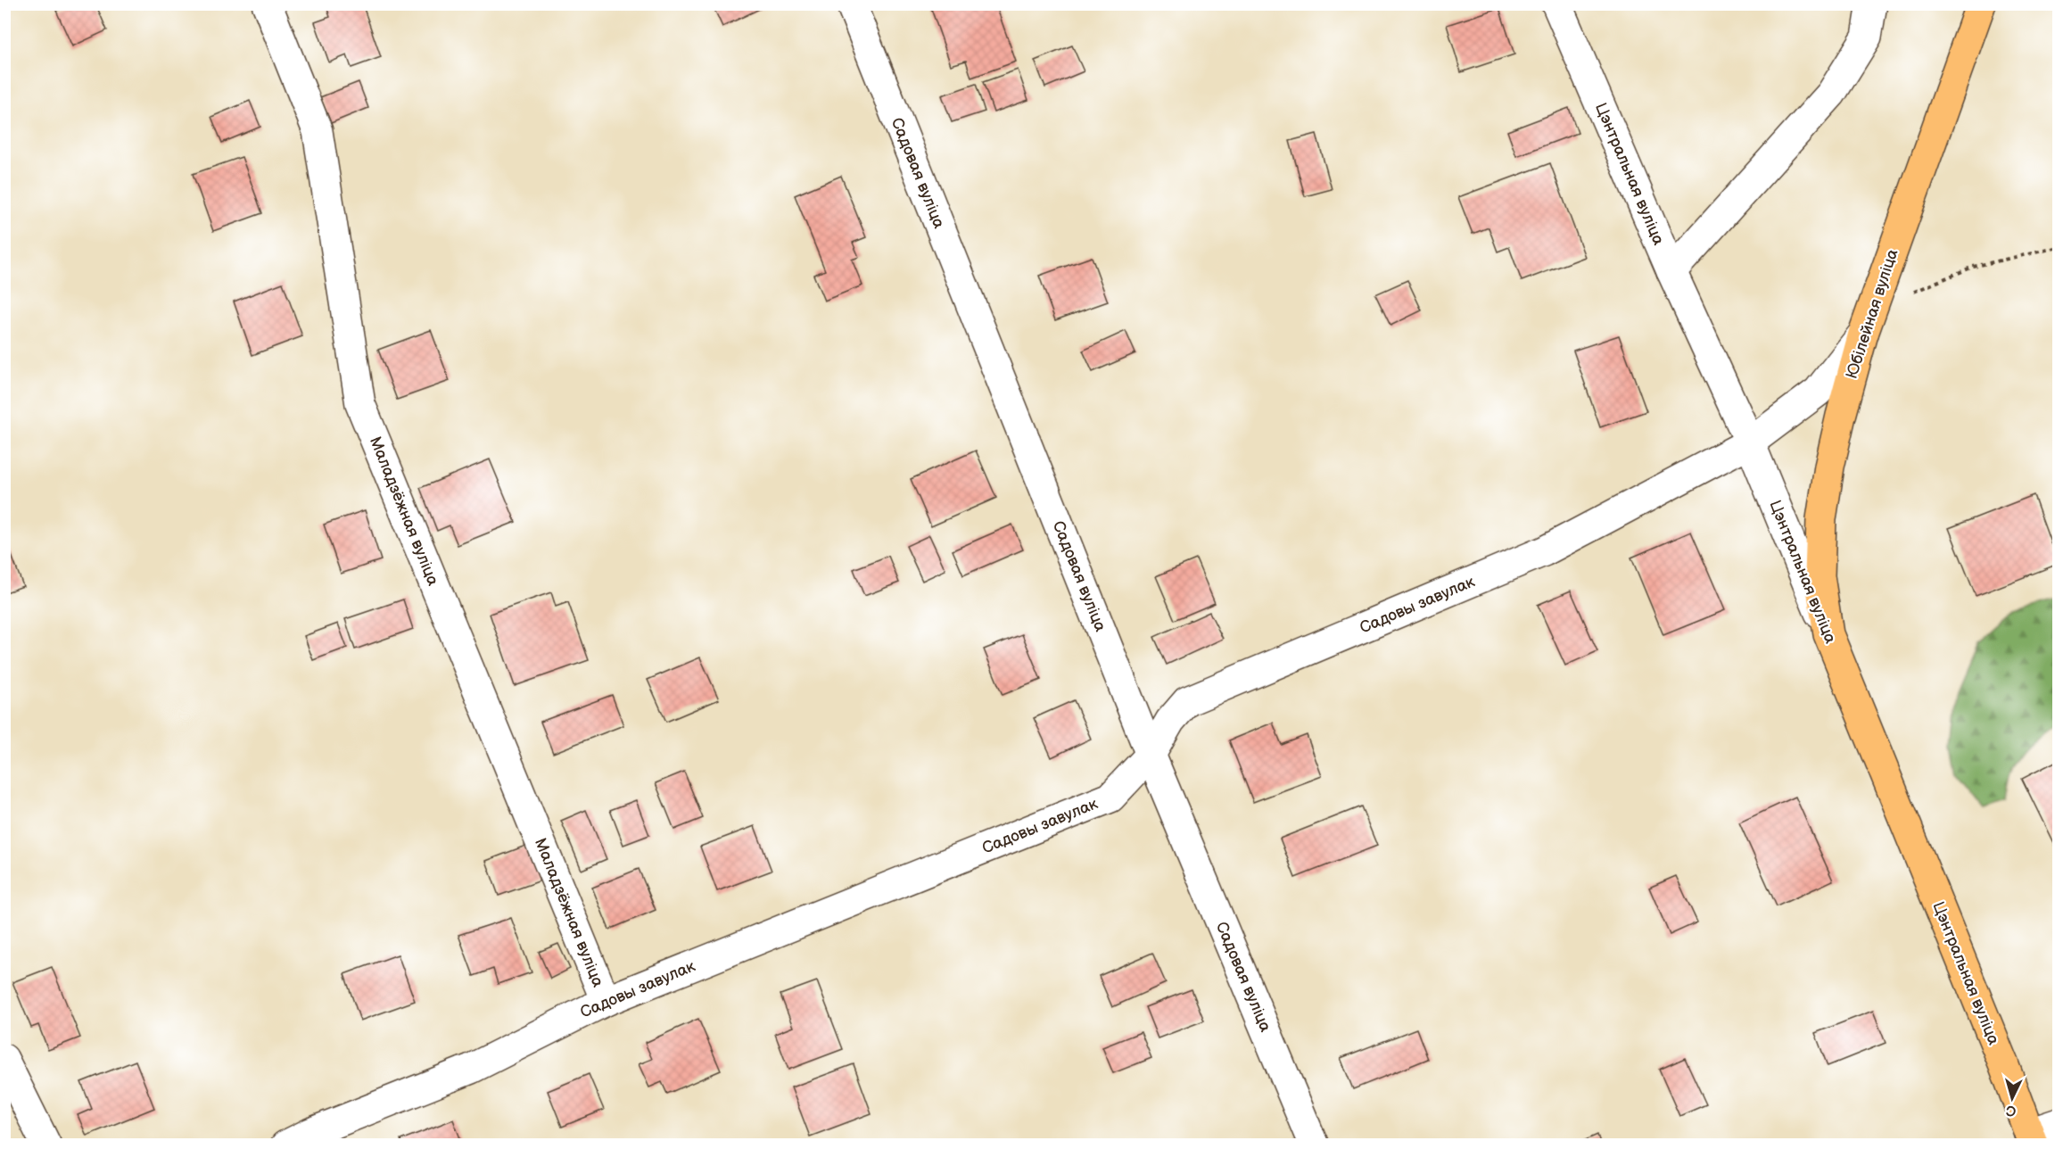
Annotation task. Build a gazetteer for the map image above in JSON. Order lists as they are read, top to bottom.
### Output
{
  "streets": {
    "main road": ["Цэнтральная вуліца", "Юбілейная вуліца"],
    "street": ["Садовая вуліца", "Маладзёжная вуліца", "Садовы завулак"]
  },
  "crossings": [
    ["Садовая вуліца", "Садовы завулак"],
    ["Цэнтральная вуліца", "Юбілейная вуліца"],
    ["Цэнтральная вуліца", "Садовы завулак"],
    ["Юбілейная вуліца", "Садовы завулак"],
    ["Маладзёжная вуліца", "Садовы завулак"]
  ],
  "north": "bottom"
}
